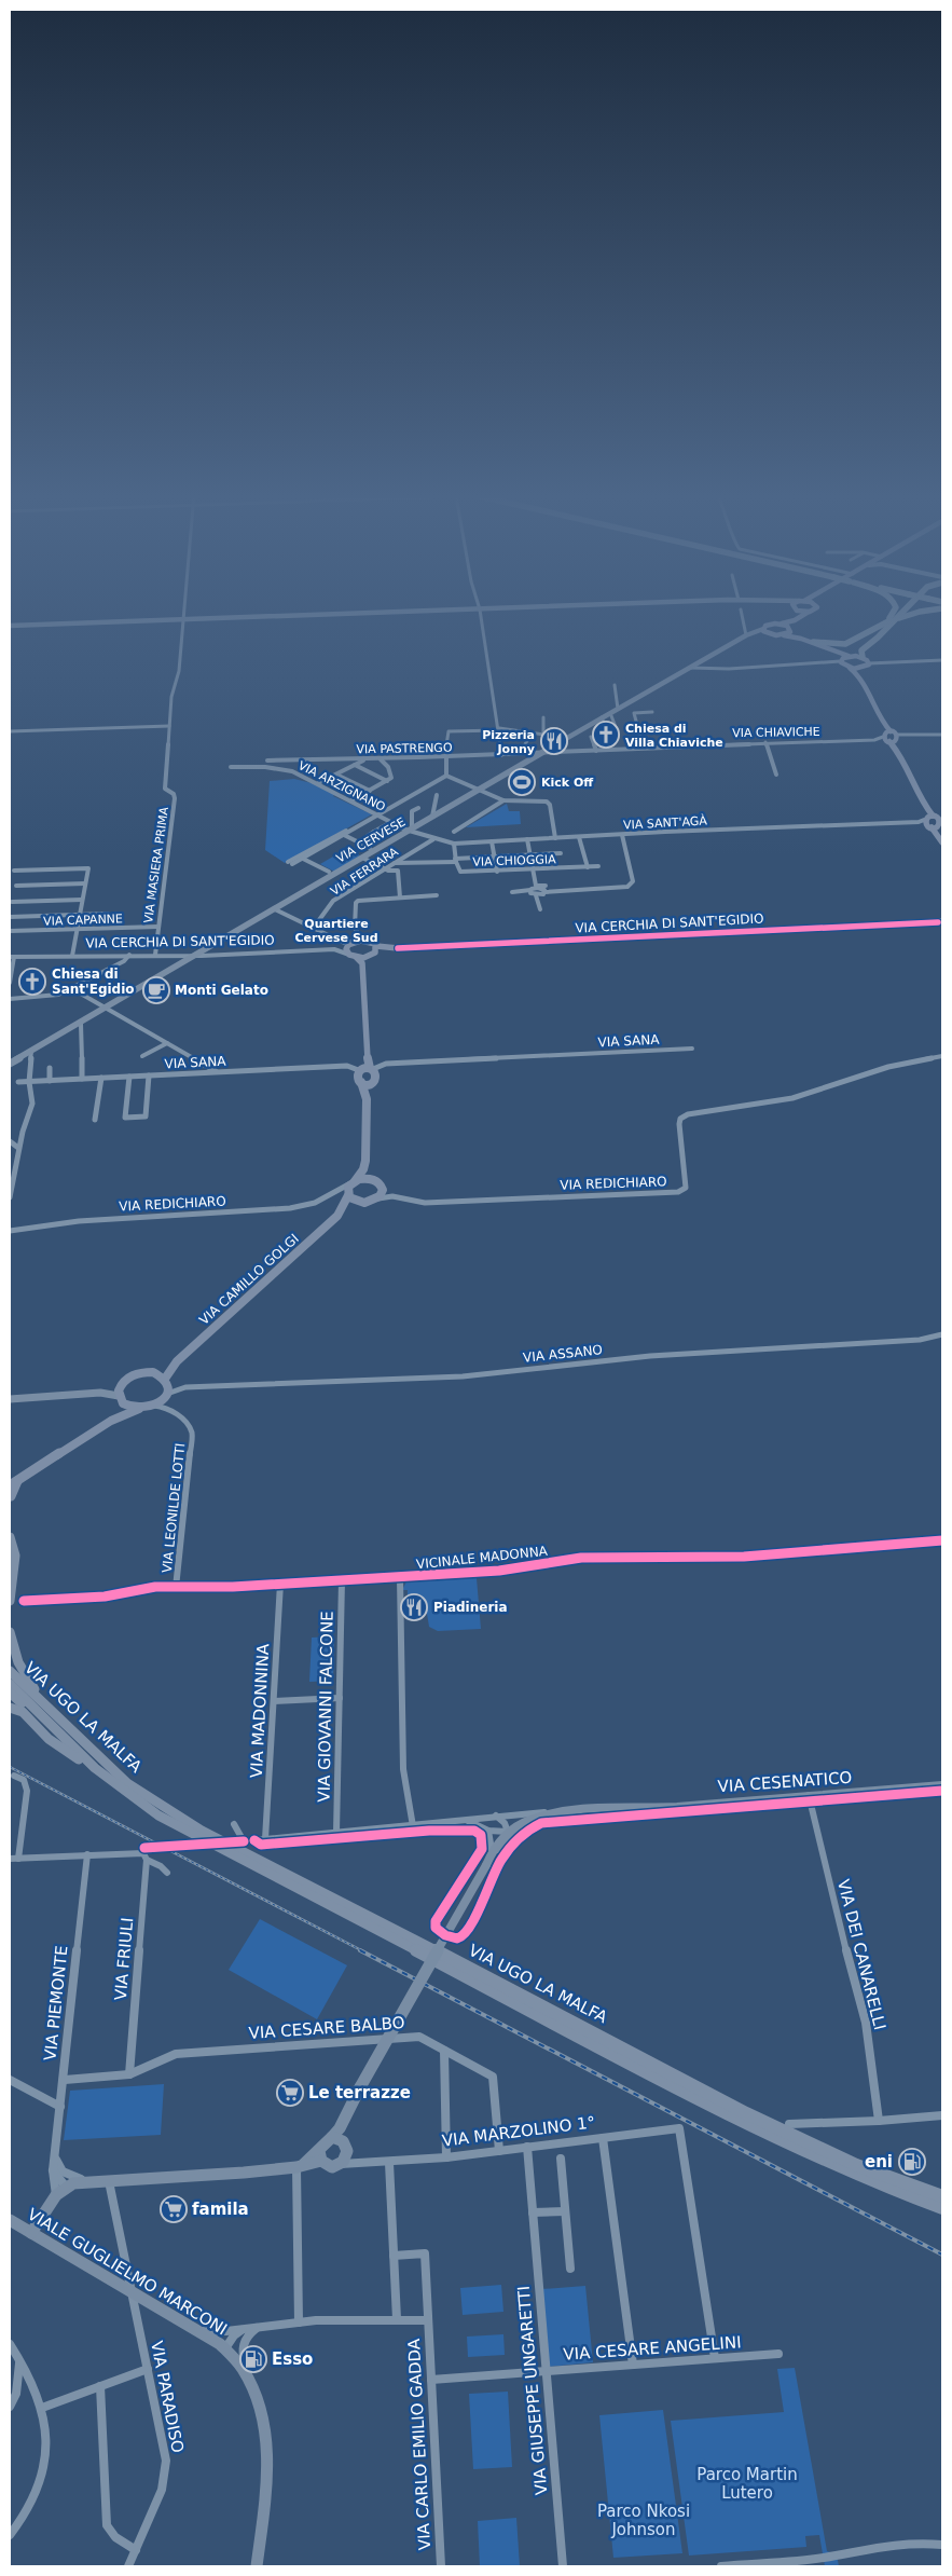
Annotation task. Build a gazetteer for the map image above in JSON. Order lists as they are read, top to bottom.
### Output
{
  "streets": {
    "highway": ["VIA UGO LA MALFA"],
    "main road": [
      "VIA CERVESE",
      "VIA CERCHIA DI SANT'EGIDIO",
      "VIA CAMILLO GOLGI",
      "VIA CESENATICO",
      "VIALE GUGLIELMO MARCONI"
    ],
    "street": [
      "VIA CHIAVICHE",
      "VIA PASTRENGO",
      "VIA ARZIGNANO",
      "VIA SANT'AGÀ",
      "VIA CHIOGGIA",
      "VIA MASIERA PRIMA",
      "VIA FERRARA",
      "VIA CAPANNE",
      "VIA SANA",
      "VIA REDICHIARO",
      "VIA ASSANO",
      "VIA LEONILDE LOTTI",
      "VICINALE MADONNA",
      "VIA GIOVANNI FALCONE",
      "VIA MADONNINA",
      "VIA DEI CANARELLI",
      "VIA FRIULI",
      "VIA PIEMONTE",
      "VIA CESARE BALBO",
      "VIA MARZOLINO 1°",
      "VIA CESARE ANGELINI",
      "VIA GIUSEPPE UNGARETTI",
      "VIA PARADISO",
      "VIA CARLO EMILIO GADDA"
    ]
  },
  "crossings": [
    ["VIA CHIAVICHE", "VIA PASTRENGO"],
    ["VIA CHIAVICHE", "VIA CERVESE"],
    ["VIA PASTRENGO", "VIA CERVESE"],
    ["VIA ARZIGNANO", "VIA SANT'AGÀ"],
    ["VIA ARZIGNANO", "VIA CERVESE"],
    ["VIA SANT'AGÀ", "VIA CERVESE"],
    ["VIA SANT'AGÀ", "VIA CHIOGGIA"],
    ["VIA SANT'AGÀ", "VIA FERRARA"],
    ["VIA CERVESE", "VIA CERCHIA DI SANT'EGIDIO"],
    ["VIA MASIERA PRIMA", "VIA CAPANNE"],
    ["VIA MASIERA PRIMA", "VIA CERCHIA DI SANT'EGIDIO"],
    ["VIA REDICHIARO", "VIA CAMILLO GOLGI"],
    ["VIA CAMILLO GOLGI", "VIA ASSANO"],
    ["VIA CAMILLO GOLGI", "VIA LEONILDE LOTTI"],
    ["VIA ASSANO", "VIA LEONILDE LOTTI"],
    ["VIA LEONILDE LOTTI", "VICINALE MADONNA"],
    ["VICINALE MADONNA", "VIA GIOVANNI FALCONE"],
    ["VICINALE MADONNA", "VIA MADONNINA"],
    ["VIA GIOVANNI FALCONE", "VIA CESENATICO"],
    ["VIA MADONNINA", "VIA CESENATICO"],
    ["VIA CESENATICO", "VIA DEI CANARELLI"],
    ["VIA FRIULI", "VIA CESARE BALBO"],
    ["VIA PIEMONTE", "VIA CESARE BALBO"],
    ["VIA CESARE BALBO", "VIA MARZOLINO 1°"],
    ["VIA MARZOLINO 1°", "VIA CESARE ANGELINI"],
    ["VIA MARZOLINO 1°", "VIA GIUSEPPE UNGARETTI"],
    ["VIALE GUGLIELMO MARCONI", "VIA PARADISO"],
    ["VIA CESARE ANGELINI", "VIA GIUSEPPE UNGARETTI"],
    ["VIA CESARE ANGELINI", "VIA CARLO EMILIO GADDA"]
  ],
  "districts": ["Quartiere Cervese Sud"],
  "parks": ["Parco Martin Lutero", "Parco Nkosi Johnson"],
  "places": {
    "church": ["Chiesa di Villa Chiaviche", "Chiesa di Sant'Egidio"],
    "restaurant": ["Pizzeria Jonny", "Piadineria"],
    "sports": ["Kick Off"],
    "cafe": ["Monti Gelato"],
    "supermarket": ["Le terrazze", "famila"],
    "fuel station": ["eni", "Esso"]
  }
}
